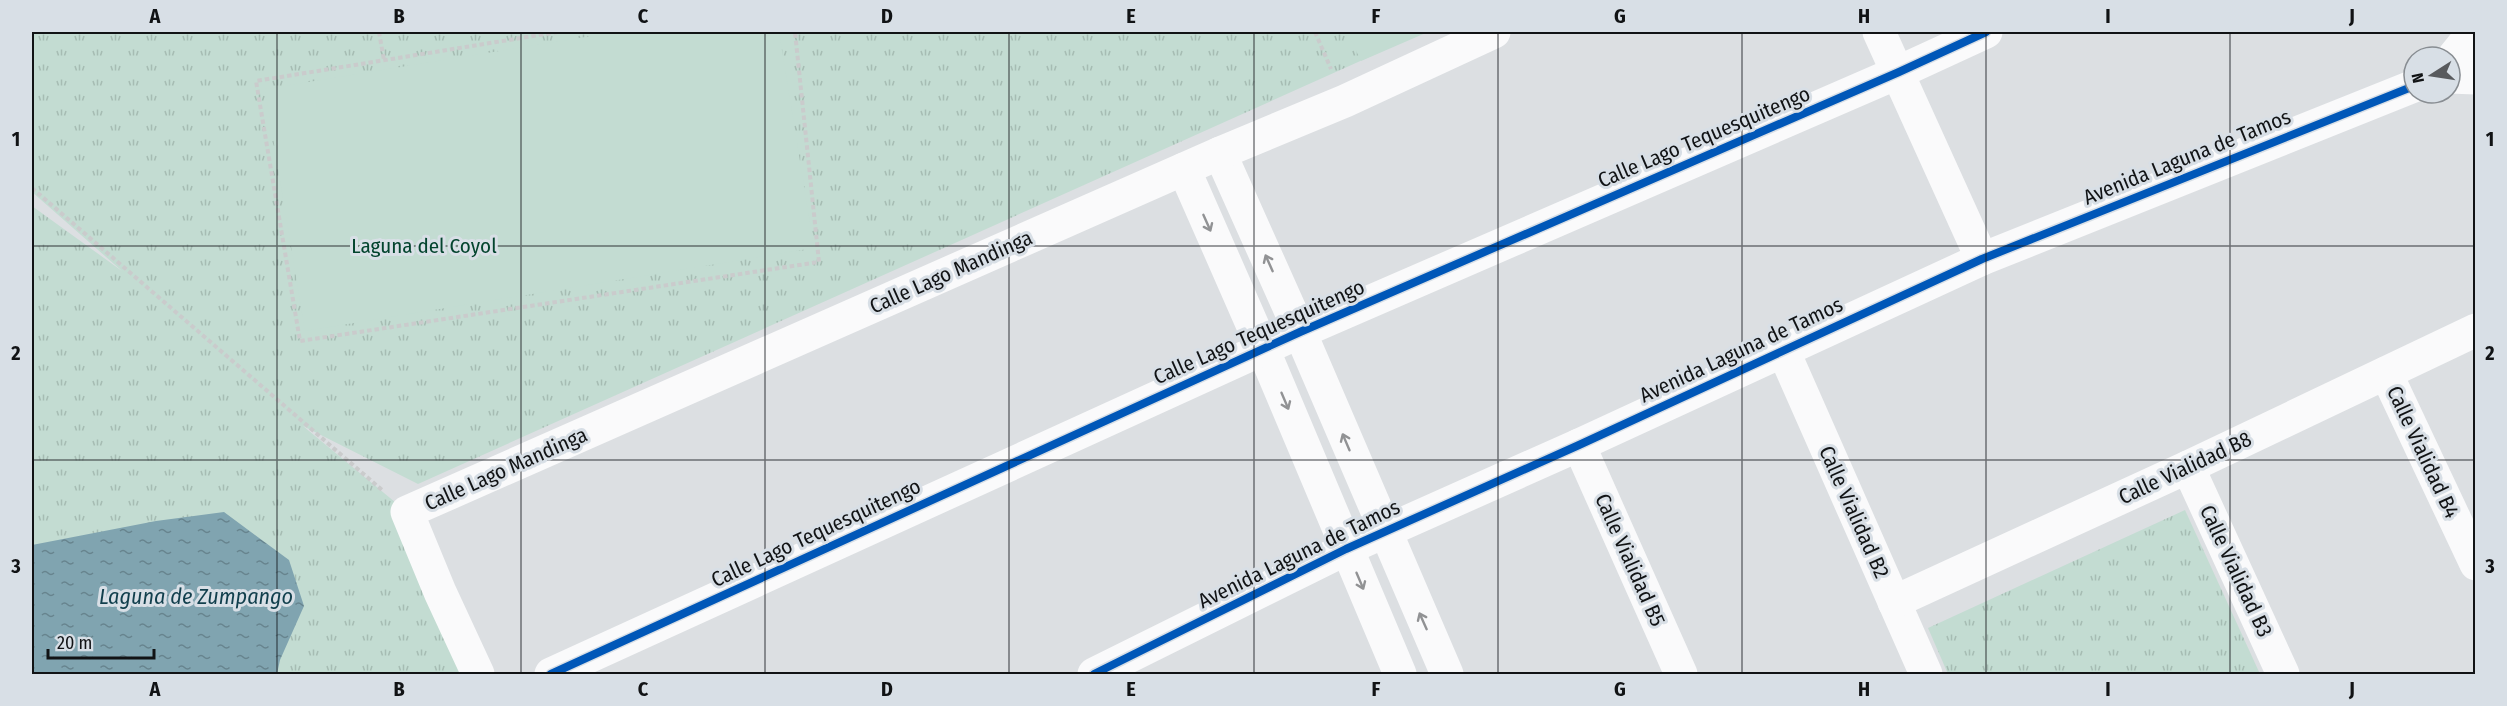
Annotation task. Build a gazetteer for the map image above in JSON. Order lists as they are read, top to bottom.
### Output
{
  "streets": {
    "street": [
      "Calle Lago Tequesquitengo",
      "Avenida Laguna de Tamos",
      "Calle Lago Mandinga",
      "Calle Vialidad B4",
      "Calle Vialidad B8",
      "Calle Vialidad B2",
      "Calle Vialidad B5",
      "Calle Vialidad B3"
    ]
  },
  "crossings": [
    ["Avenida Laguna de Tamos", "Calle Vialidad B2"],
    ["Avenida Laguna de Tamos", "Calle Vialidad B5"],
    ["Calle Vialidad B4", "Calle Vialidad B8"],
    ["Calle Vialidad B8", "Calle Vialidad B2"],
    ["Calle Vialidad B8", "Calle Vialidad B3"]
  ],
  "water": ["Laguna de Zumpango"],
  "parks": ["Laguna del Coyol"],
  "scale_bar": "20 m",
  "north": "left",
  "grid": {
    "columns": [
      "A",
      "B",
      "C",
      "D",
      "E",
      "F",
      "G",
      "H",
      "I",
      "J"
    ],
    "rows": ["1", "2", "3"]
  }
}
